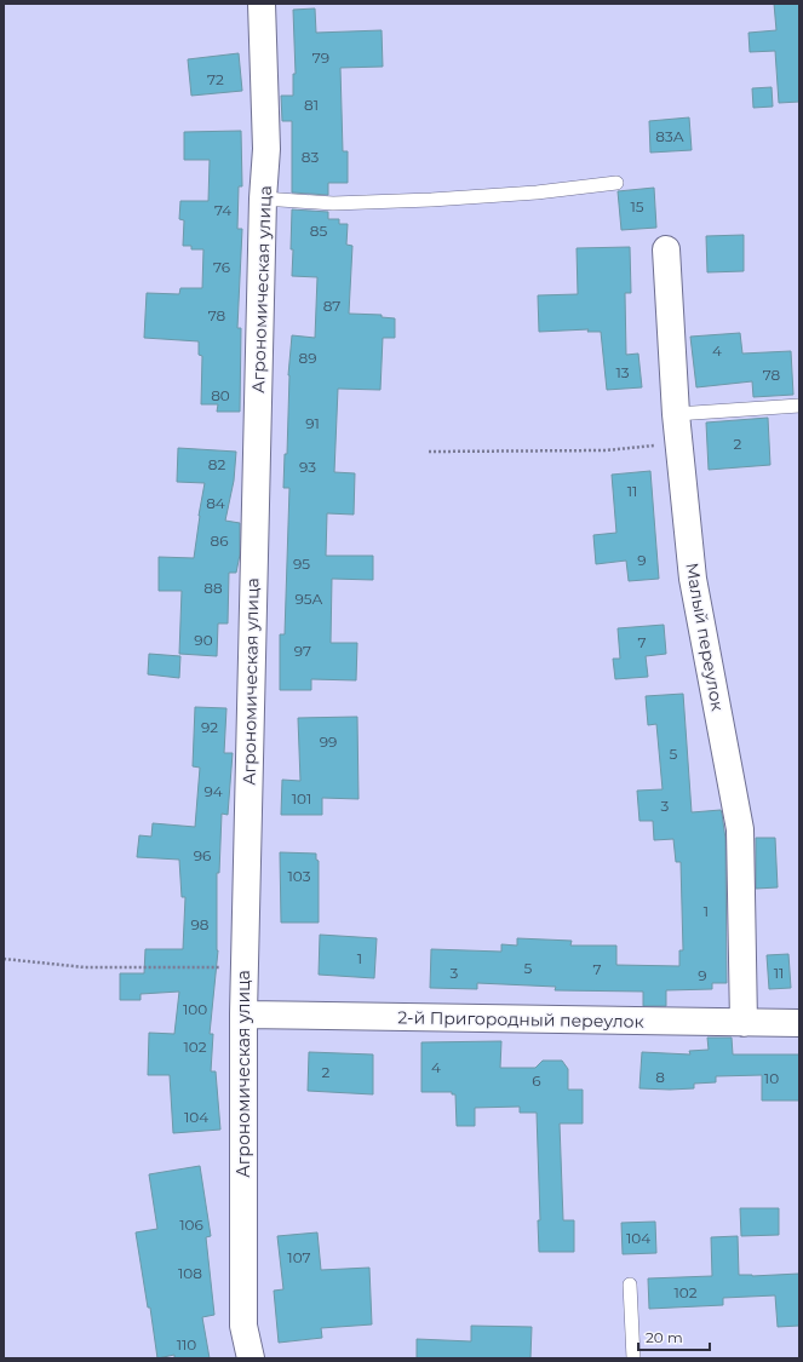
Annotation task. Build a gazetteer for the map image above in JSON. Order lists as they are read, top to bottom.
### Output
{
  "streets": {
    "street": ["Агрономическая улица", "Малый переулок", "2-й Пригородный переулок"]
  },
  "crossings": [
    ["Агрономическая улица", "2-й Пригородный переулок"],
    ["Малый переулок", "2-й Пригородный переулок"]
  ],
  "house_numbers": [
    "79",
    "72",
    "81",
    "83А",
    "83",
    "15",
    "74",
    "85",
    "76",
    "87",
    "78",
    "4",
    "89",
    "13",
    "78",
    "80",
    "91",
    "2",
    "82",
    "93",
    "11",
    "84",
    "86",
    "9",
    "95",
    "88",
    "95А",
    "90",
    "7",
    "97",
    "92",
    "99",
    "5",
    "94",
    "101",
    "3",
    "96",
    "103",
    "1",
    "98",
    "1",
    "5",
    "7",
    "3",
    "11",
    "9",
    "100",
    "102",
    "4",
    "2",
    "8",
    "10",
    "6",
    "104",
    "106",
    "104",
    "107",
    "108",
    "102",
    "110"
  ],
  "scale_bar": "20 m"
}
